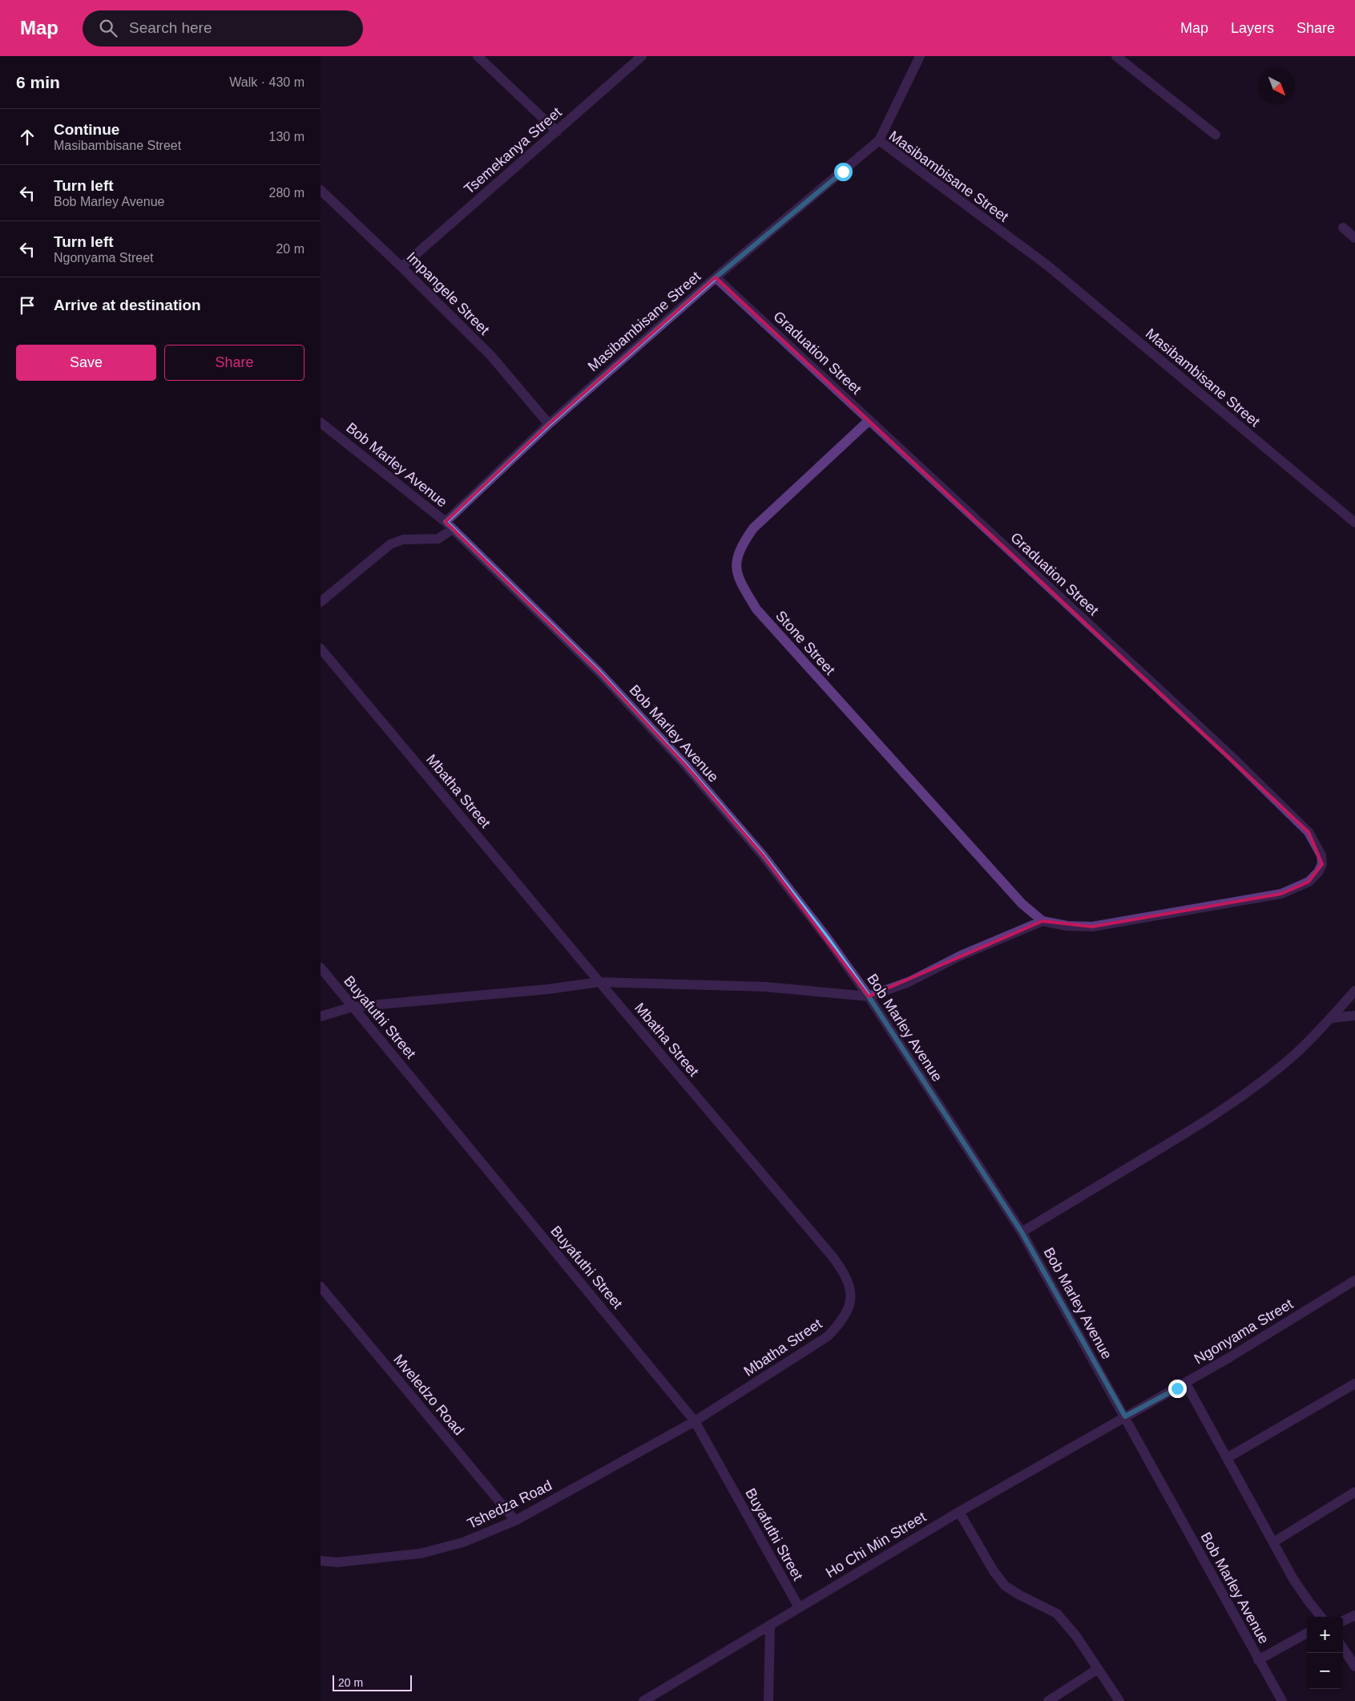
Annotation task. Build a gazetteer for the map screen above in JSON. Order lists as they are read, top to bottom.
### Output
{
  "streets": {
    "street": [
      "Tsemekanya Street",
      "Masibambisane Street",
      "Impangele Street",
      "Graduation Street",
      "Bob Marley Avenue",
      "Stone Street",
      "Mbatha Street",
      "Buyafuthi Street",
      "Ngonyama Street",
      "Mveledzo Road",
      "Tshedza Road",
      "Ho Chi Min Street"
    ]
  },
  "crossings": [
    ["Tsemekanya Street", "Impangele Street"],
    ["Masibambisane Street", "Impangele Street"],
    ["Masibambisane Street", "Graduation Street"],
    ["Masibambisane Street", "Bob Marley Avenue"],
    ["Graduation Street", "Stone Street"],
    ["Bob Marley Avenue", "Ngonyama Street"],
    ["Bob Marley Avenue", "Ho Chi Min Street"],
    ["Mbatha Street", "Buyafuthi Street"],
    ["Mbatha Street", "Tshedza Road"],
    ["Buyafuthi Street", "Tshedza Road"],
    ["Buyafuthi Street", "Ho Chi Min Street"],
    ["Ngonyama Street", "Ho Chi Min Street"],
    ["Mveledzo Road", "Tshedza Road"]
  ],
  "scale_bar": "20 m",
  "north": "bottom right",
  "page": {
    "header": "Map",
    "search": "Search here",
    "nav": ["Map", "Layers", "Share"],
    "heading": ["6 min", "Walk · 430 m"],
    "list": [
      ["Continue", "Masibambisane Street", "130 m"],
      ["Turn left", "Bob Marley Avenue", "280 m"],
      ["Turn left", "Ngonyama Street", "20 m"],
      "Arrive at destination"
    ],
    "buttons": ["Save", "Share"],
    "map_buttons": ["+", "−"],
    "scale": "20 m"
  }
}
